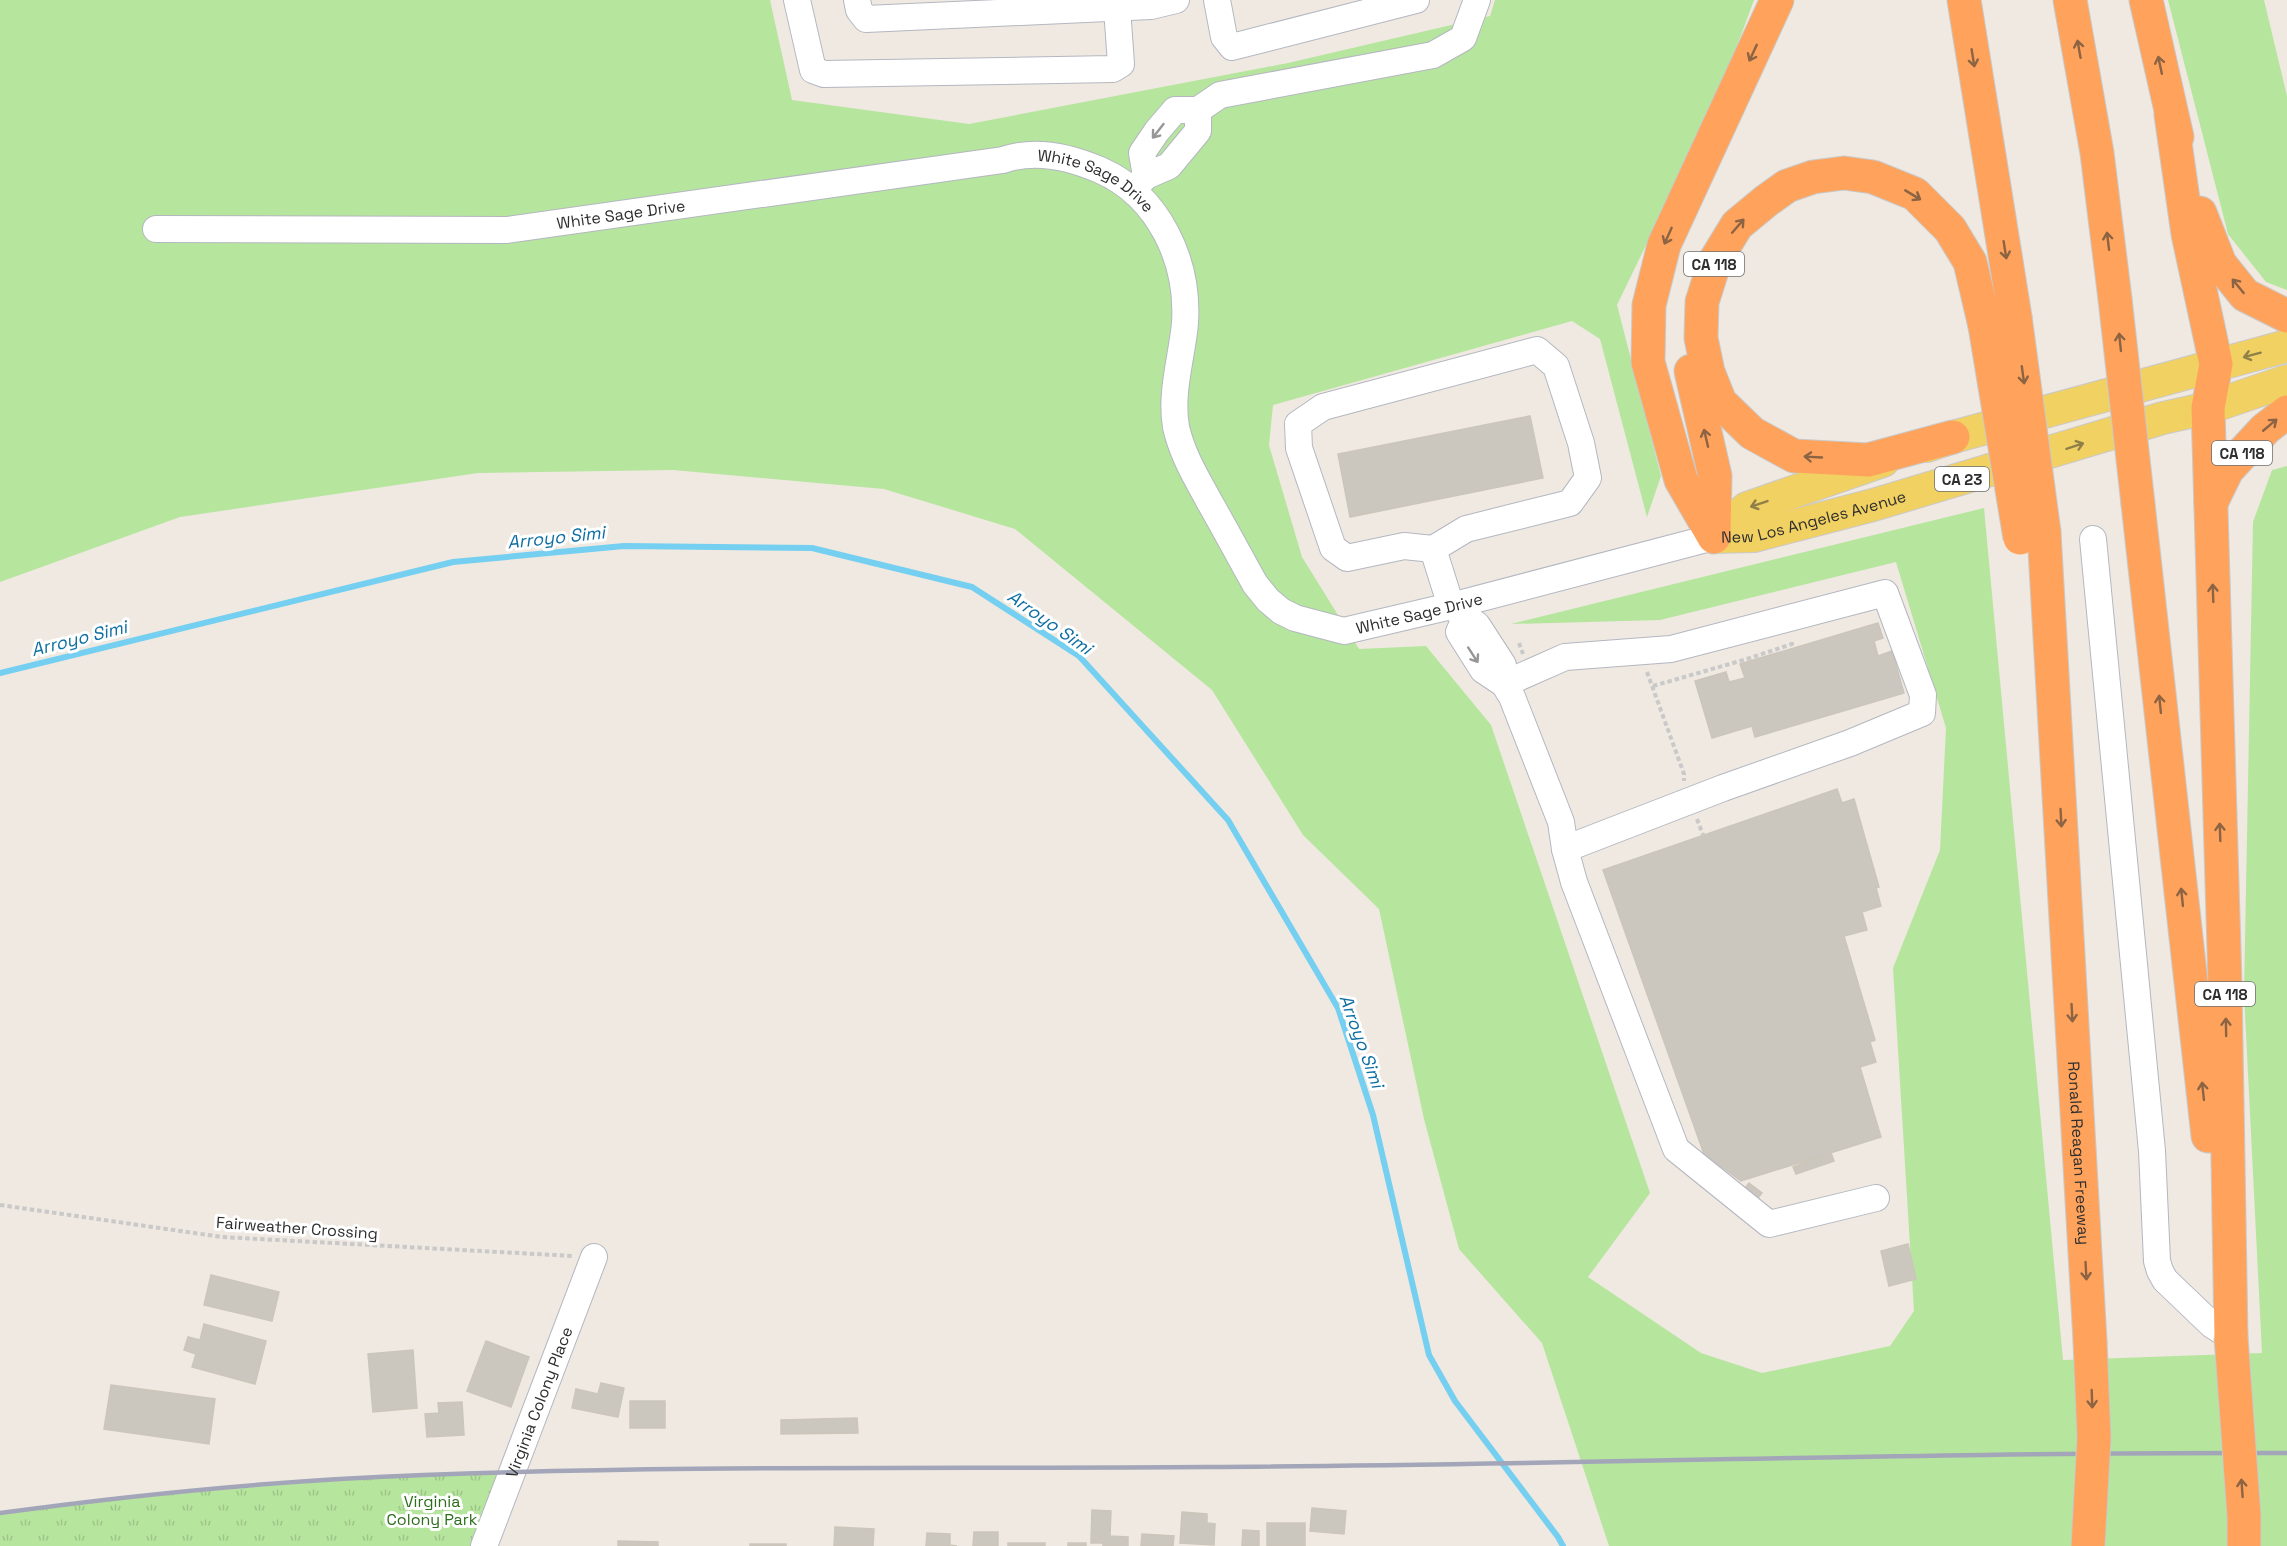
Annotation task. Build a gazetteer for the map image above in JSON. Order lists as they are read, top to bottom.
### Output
{
  "streets": {
    "highway": ["CA 118", "Ronald Reagan Freeway"],
    "main road": ["CA 23", "New Los Angeles Avenue"],
    "street": ["White Sage Drive", "Virginia Colony Place"],
    "path": ["Fairweather Crossing"]
  },
  "crossings": [
    ["White Sage Drive", "New Los Angeles Avenue"],
    ["CA 118", "New Los Angeles Avenue"],
    ["CA 118", "Ronald Reagan Freeway"],
    ["Fairweather Crossing", "Virginia Colony Place"]
  ],
  "water": ["Arroyo Simi"],
  "parks": ["Virginia Colony Park"]
}
